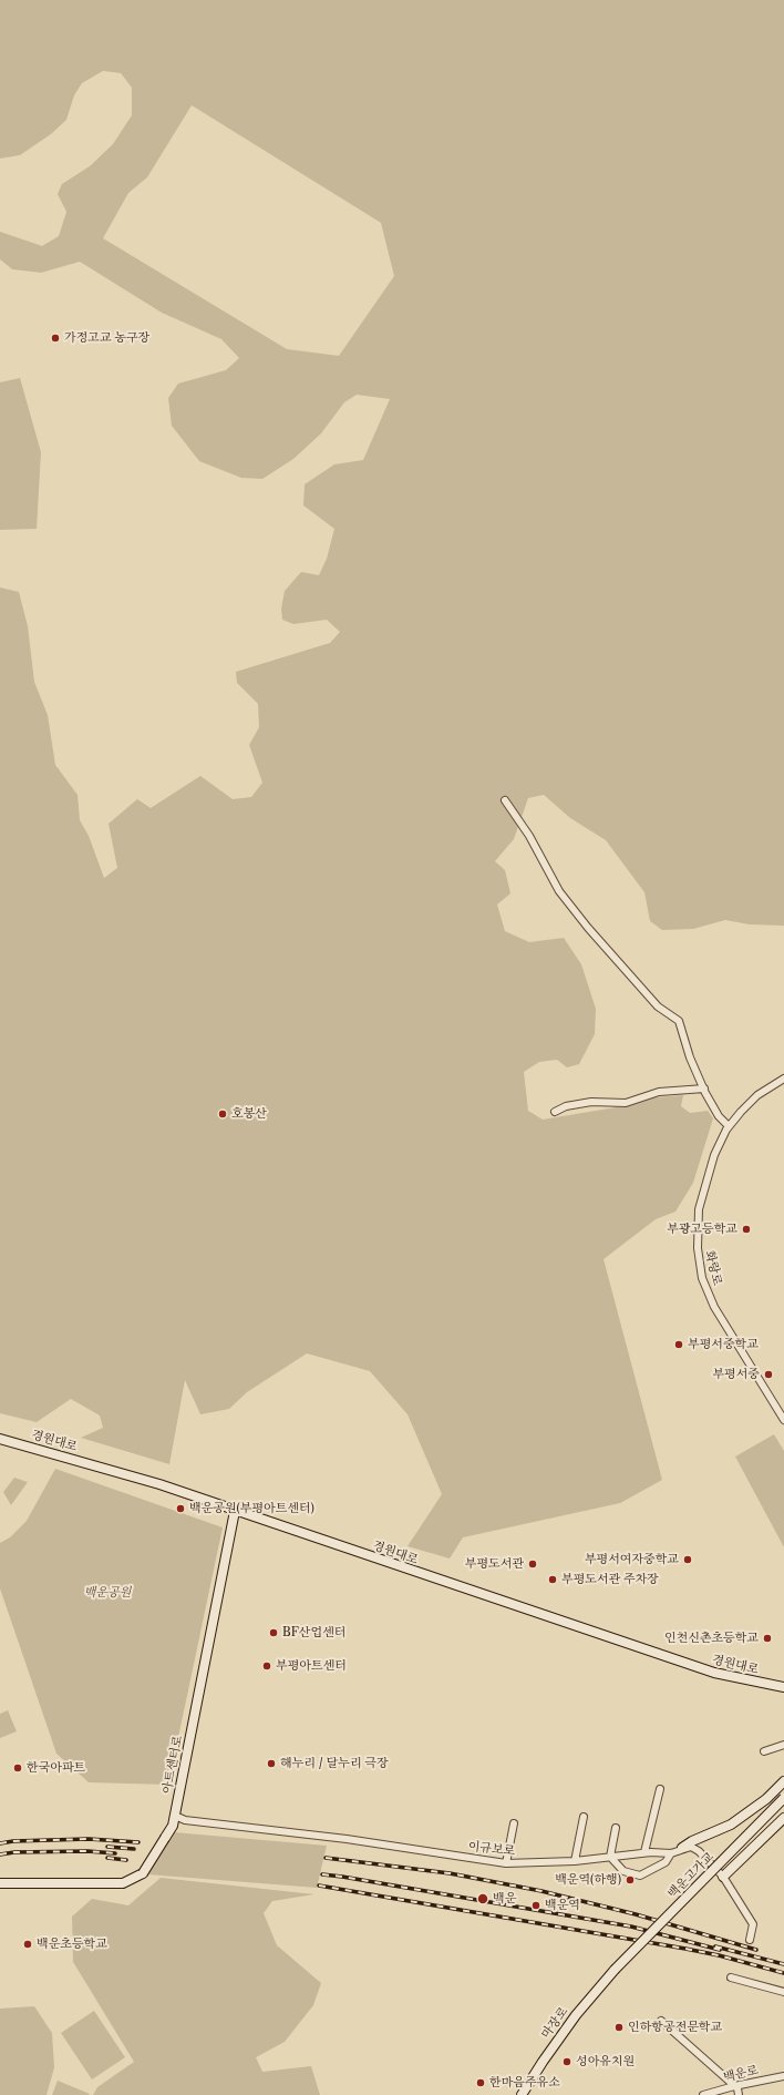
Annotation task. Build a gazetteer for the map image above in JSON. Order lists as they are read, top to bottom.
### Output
{
  "streets": {
    "main road": [
      "경원대로",
      "아트센터로",
      "백운고가교",
      "마장로"
    ],
    "street": ["화랑로", "이규보로", "백운로"]
  },
  "crossings": [
    ["경원대로", "아트센터로"],
    ["아트센터로", "이규보로"],
    ["백운고가교", "마장로"]
  ],
  "parks": ["백운공원"],
  "places": [
    "가정고교 농구장",
    "호봉산",
    "부광고등학교",
    "부평서중학교",
    "부평서중",
    "백운공원(부평아트센터)",
    "부평서여자중학교",
    "부평도서관",
    "부평도서관 주차장",
    "BF산업센터",
    "인천신촌초등학교",
    "부평아트센터",
    "해누리 / 달누리 극장",
    "한국아파트",
    "백운역(하행)",
    "백운",
    "백운역",
    "백운초등학교",
    "인하항공전문학교",
    "성아유치원",
    "한마음주유소"
  ]
}
